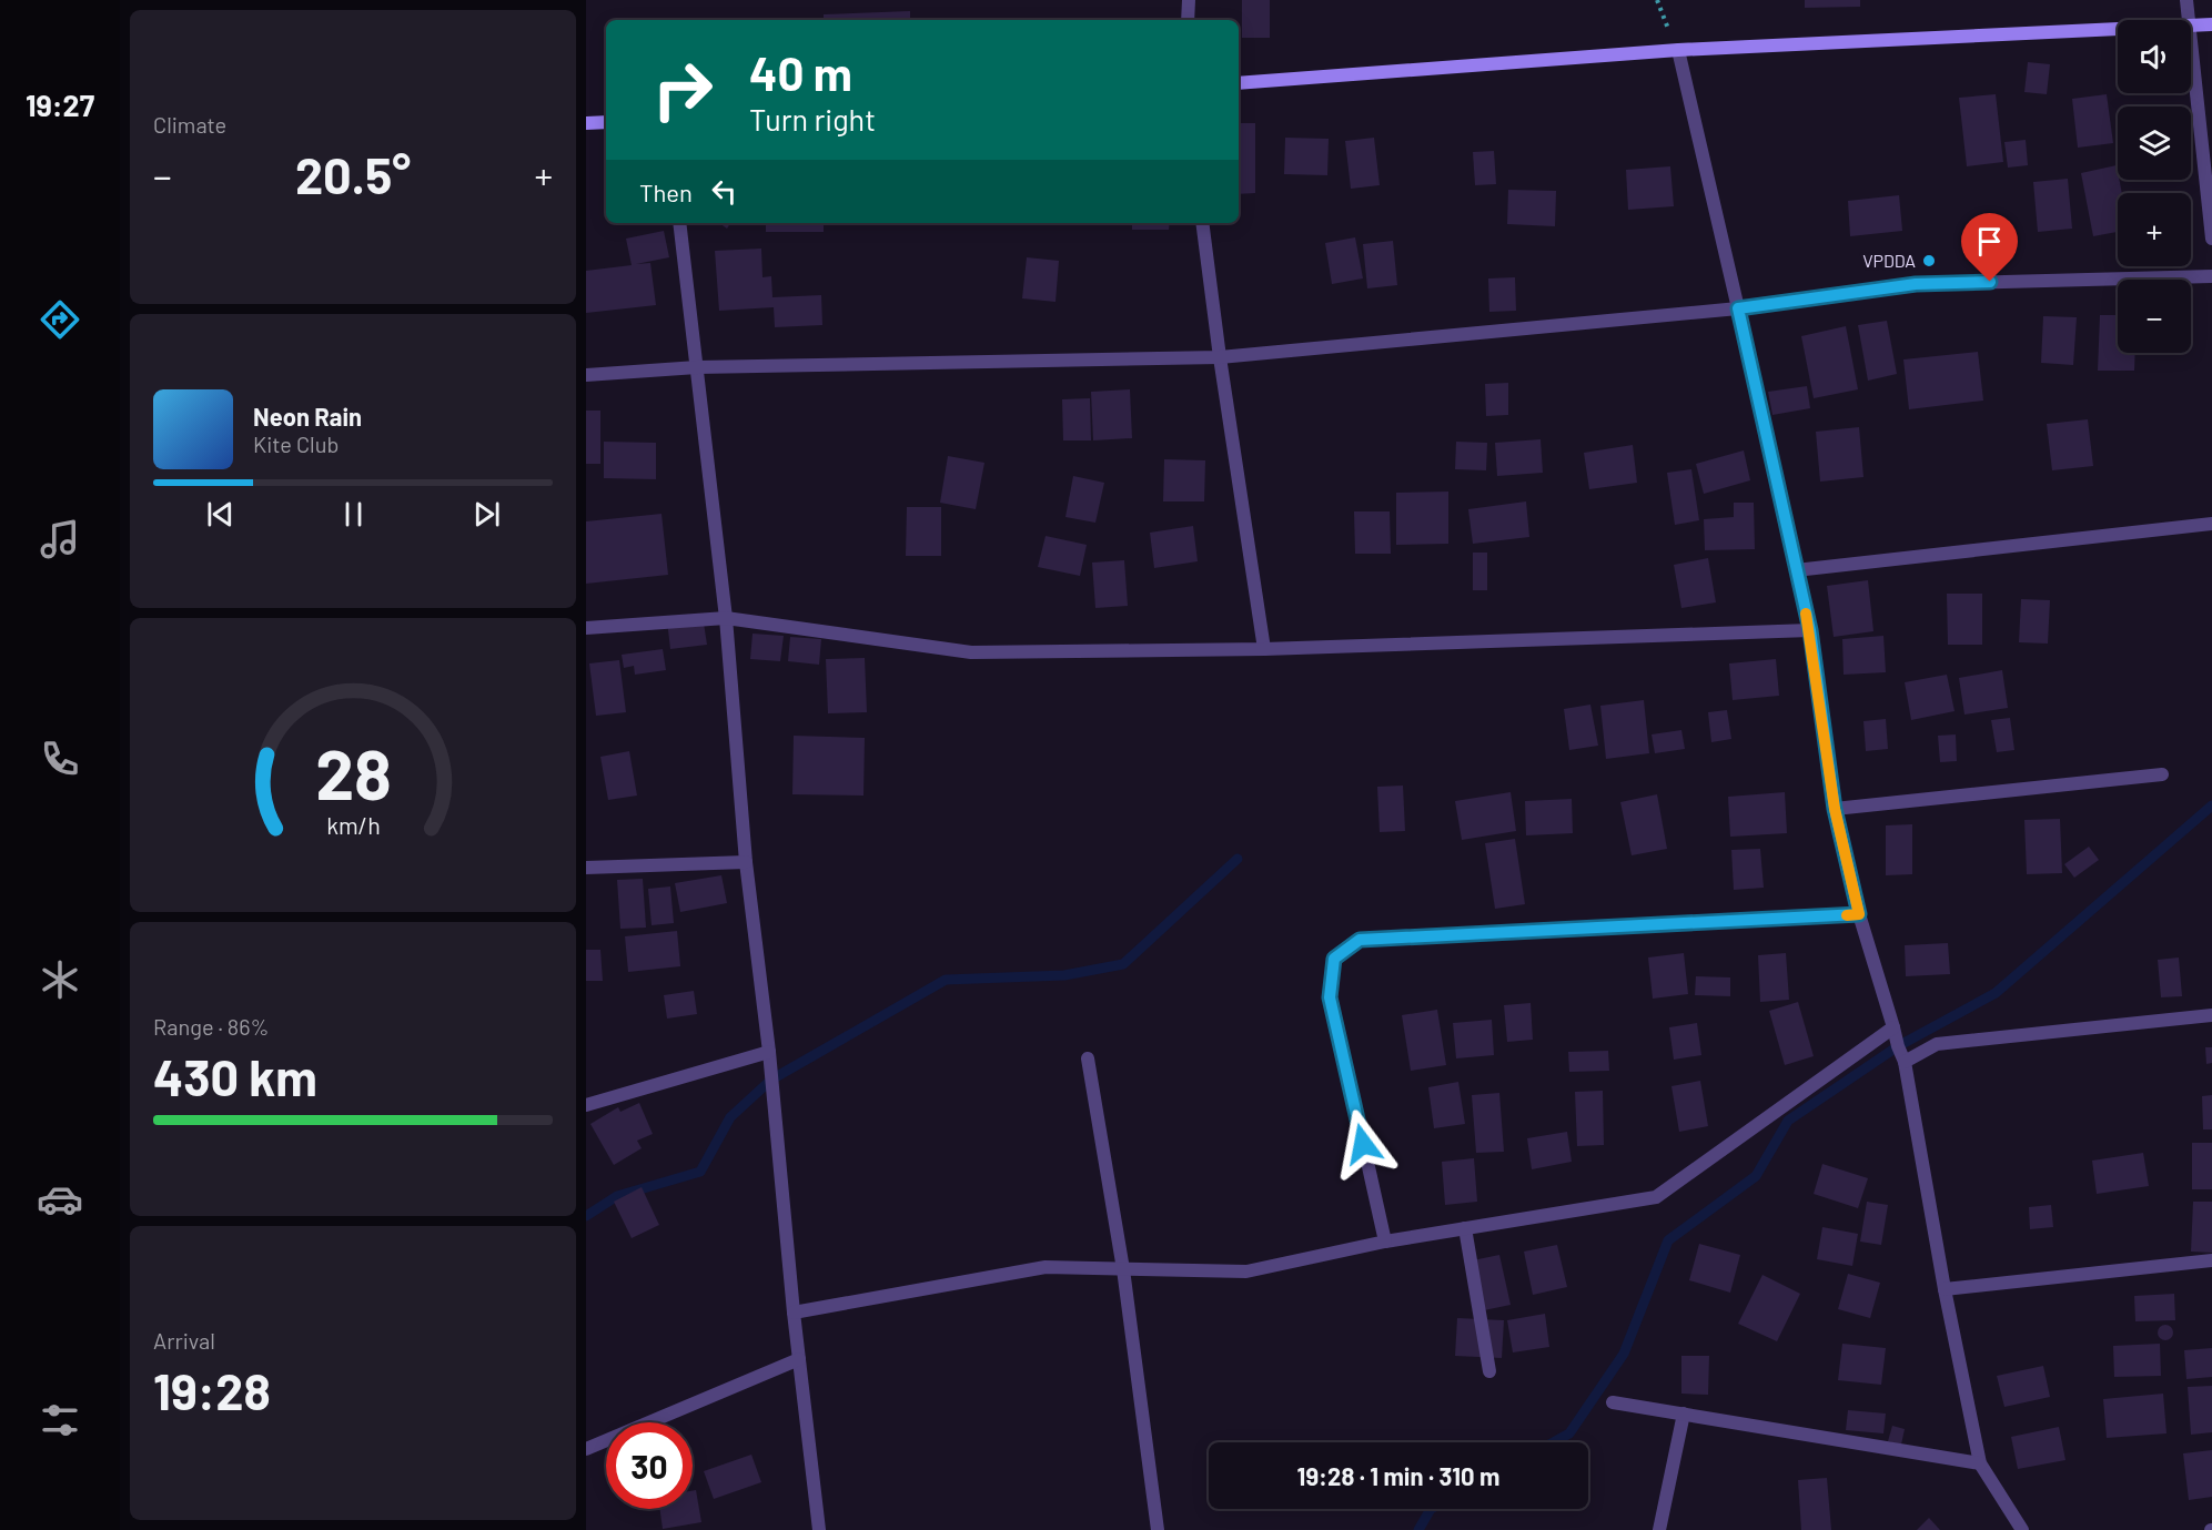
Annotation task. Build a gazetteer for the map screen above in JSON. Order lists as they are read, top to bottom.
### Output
{
  "places": ["VPDDA"],
  "page": {
    "tabs": "19:27",
    "tile": [
      "Climate",
      ["Range · 86%", "430 km"],
      ["Arrival", "19:28"]
    ],
    "map_buttons": ["+", "−"],
    "turn": ["40 m", "Turn right"],
    "heat": ["−", "20.5°", "+"],
    "then": "Then",
    "song": ["Neon Rain", "Kite Club"],
    "limit": "30",
    "trip": "19:28 · 1 min · 310 m",
    "gauge": ["28", "km/h"]
  }
}
